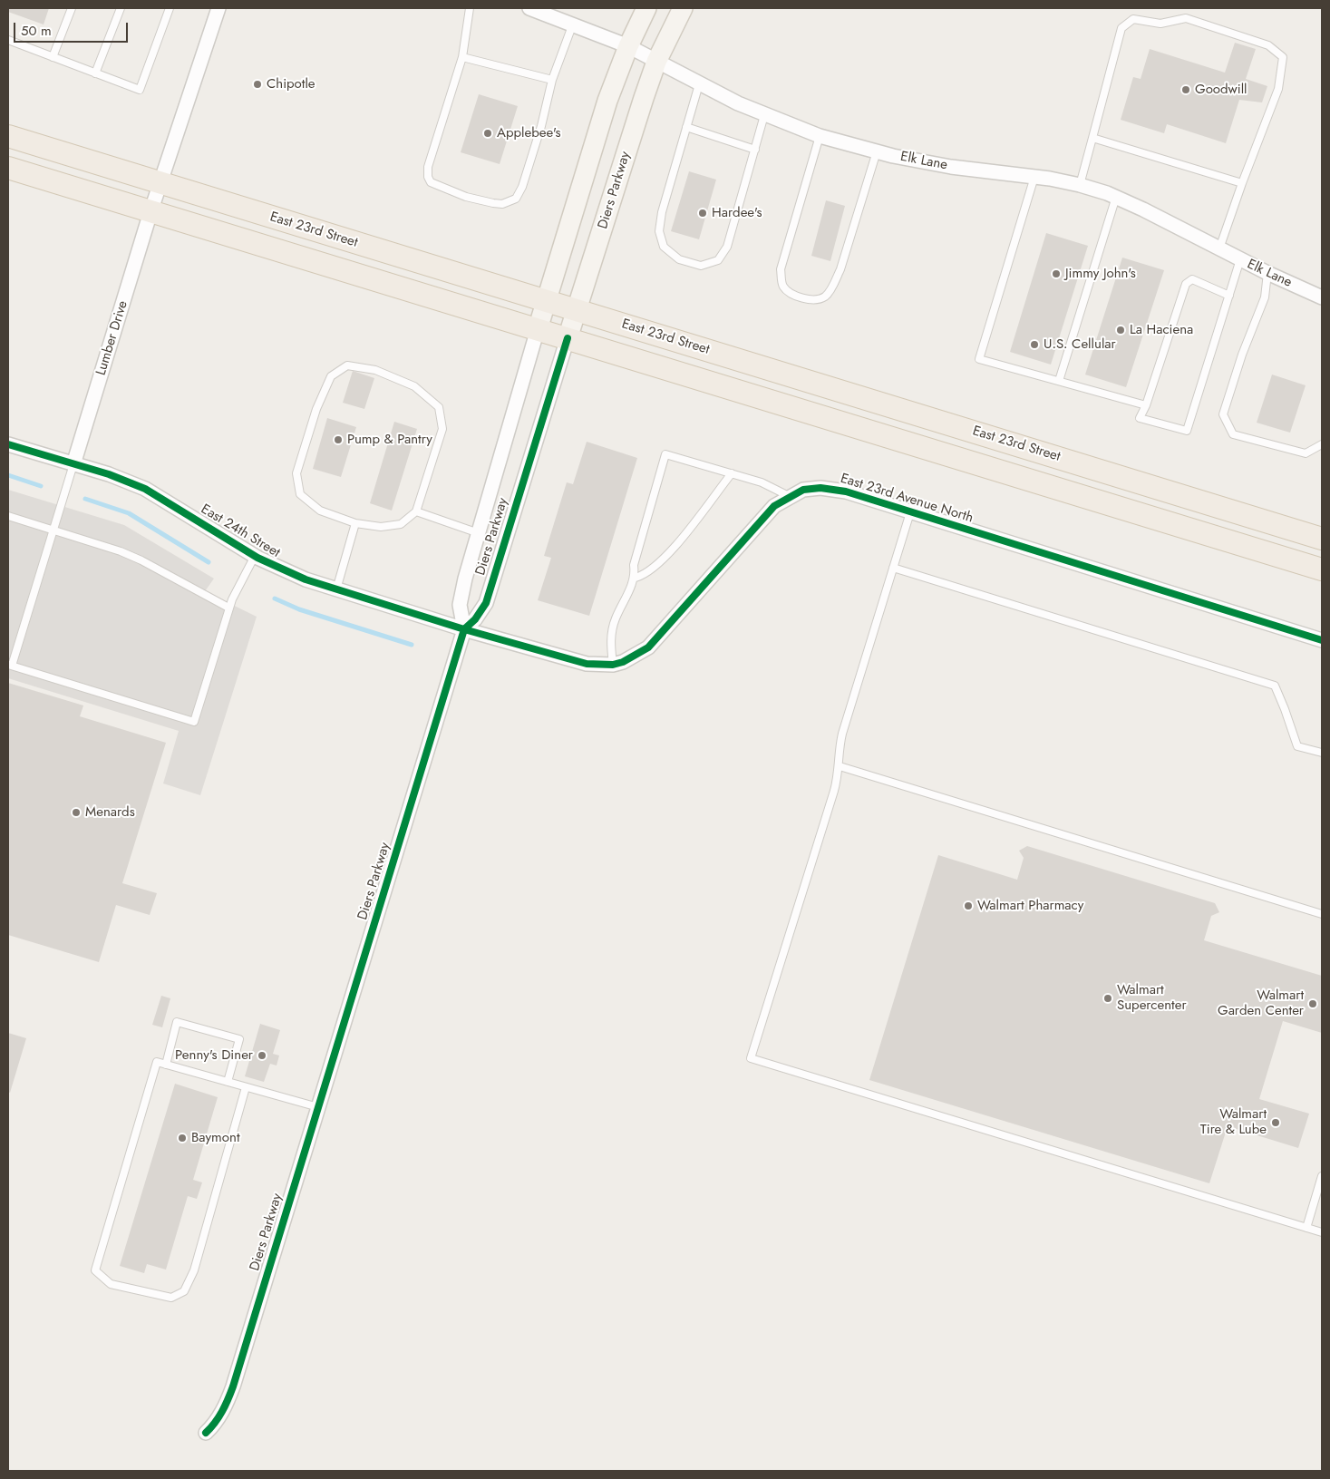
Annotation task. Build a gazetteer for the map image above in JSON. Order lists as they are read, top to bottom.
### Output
{
  "streets": {
    "main road": ["Diers Parkway", "East 23rd Street"],
    "street": [
      "Elk Lane",
      "Lumber Drive",
      "East 23rd Avenue North",
      "East 24th Street"
    ]
  },
  "crossings": [
    ["Elk Lane", "Diers Parkway"],
    ["Diers Parkway", "East 23rd Street"],
    ["Diers Parkway", "East 23rd Avenue North"],
    ["Diers Parkway", "East 24th Street"],
    ["East 23rd Street", "Lumber Drive"],
    ["Lumber Drive", "East 24th Street"],
    ["East 23rd Avenue North", "East 24th Street"]
  ],
  "places": [
    "Chipotle",
    "Goodwill",
    "Applebee's",
    "Hardee's",
    "Jimmy John's",
    "La Haciena",
    "U.S. Cellular",
    "Pump & Pantry",
    "Menards",
    "Walmart Pharmacy",
    "Walmart Supercenter",
    "Walmart Garden Center",
    "Penny's Diner",
    "Walmart Tire & Lube",
    "Baymont"
  ],
  "scale_bar": "50 m"
}
